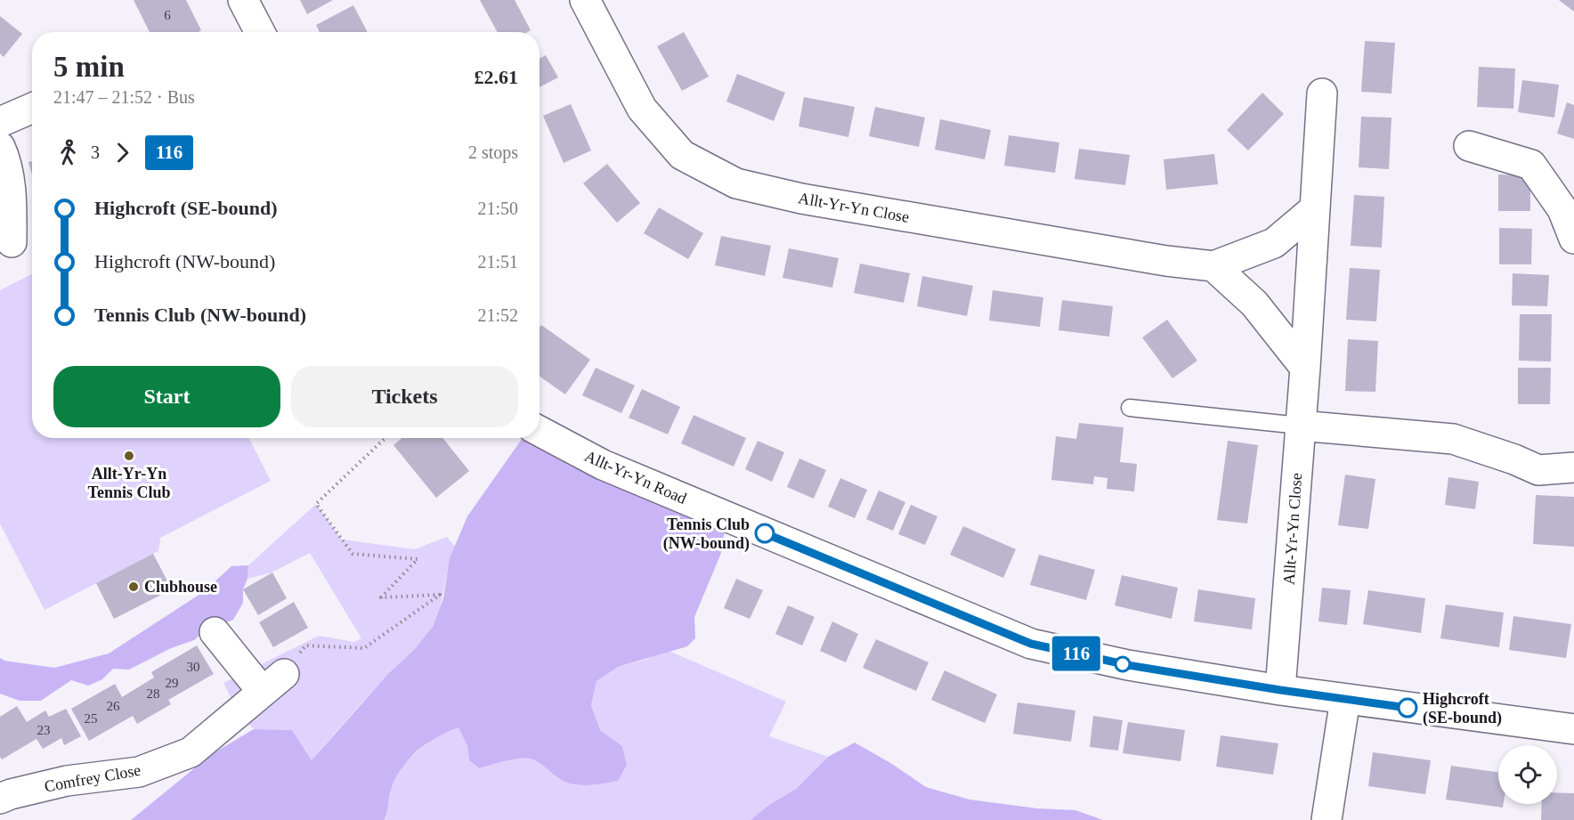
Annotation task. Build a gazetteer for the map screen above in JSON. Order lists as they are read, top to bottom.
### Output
{
  "streets": {
    "street": ["Allt-Yr-Yn Close", "Allt-Yr-Yn Road", "Comfrey Close"]
  },
  "crossings": [
    ["Allt-Yr-Yn Close", "Allt-Yr-Yn Road"]
  ],
  "places": [
    "Allt-Yr-Yn Tennis Club",
    "Tennis Club (NW-bound)",
    "Clubhouse",
    "Highcroft (SE-bound)"
  ],
  "lines": ["bus line 116"],
  "house_numbers": [
    "6",
    "30",
    "29",
    "28",
    "26",
    "25",
    "23"
  ],
  "page": {
    "on_map": "116",
    "heading": ["5 min", "21:47 – 21:52 · Bus", "£2.61"],
    "legs": ["3", "116", "2 stops"],
    "list": [
      {
        "name": "Highcroft (SE-bound)",
        "value": "21:50"
      },
      {
        "name": "Highcroft (NW-bound)",
        "value": "21:51"
      },
      {
        "name": "Tennis Club (NW-bound)",
        "value": "21:52"
      }
    ],
    "buttons": ["Start", "Tickets"]
  }
}
